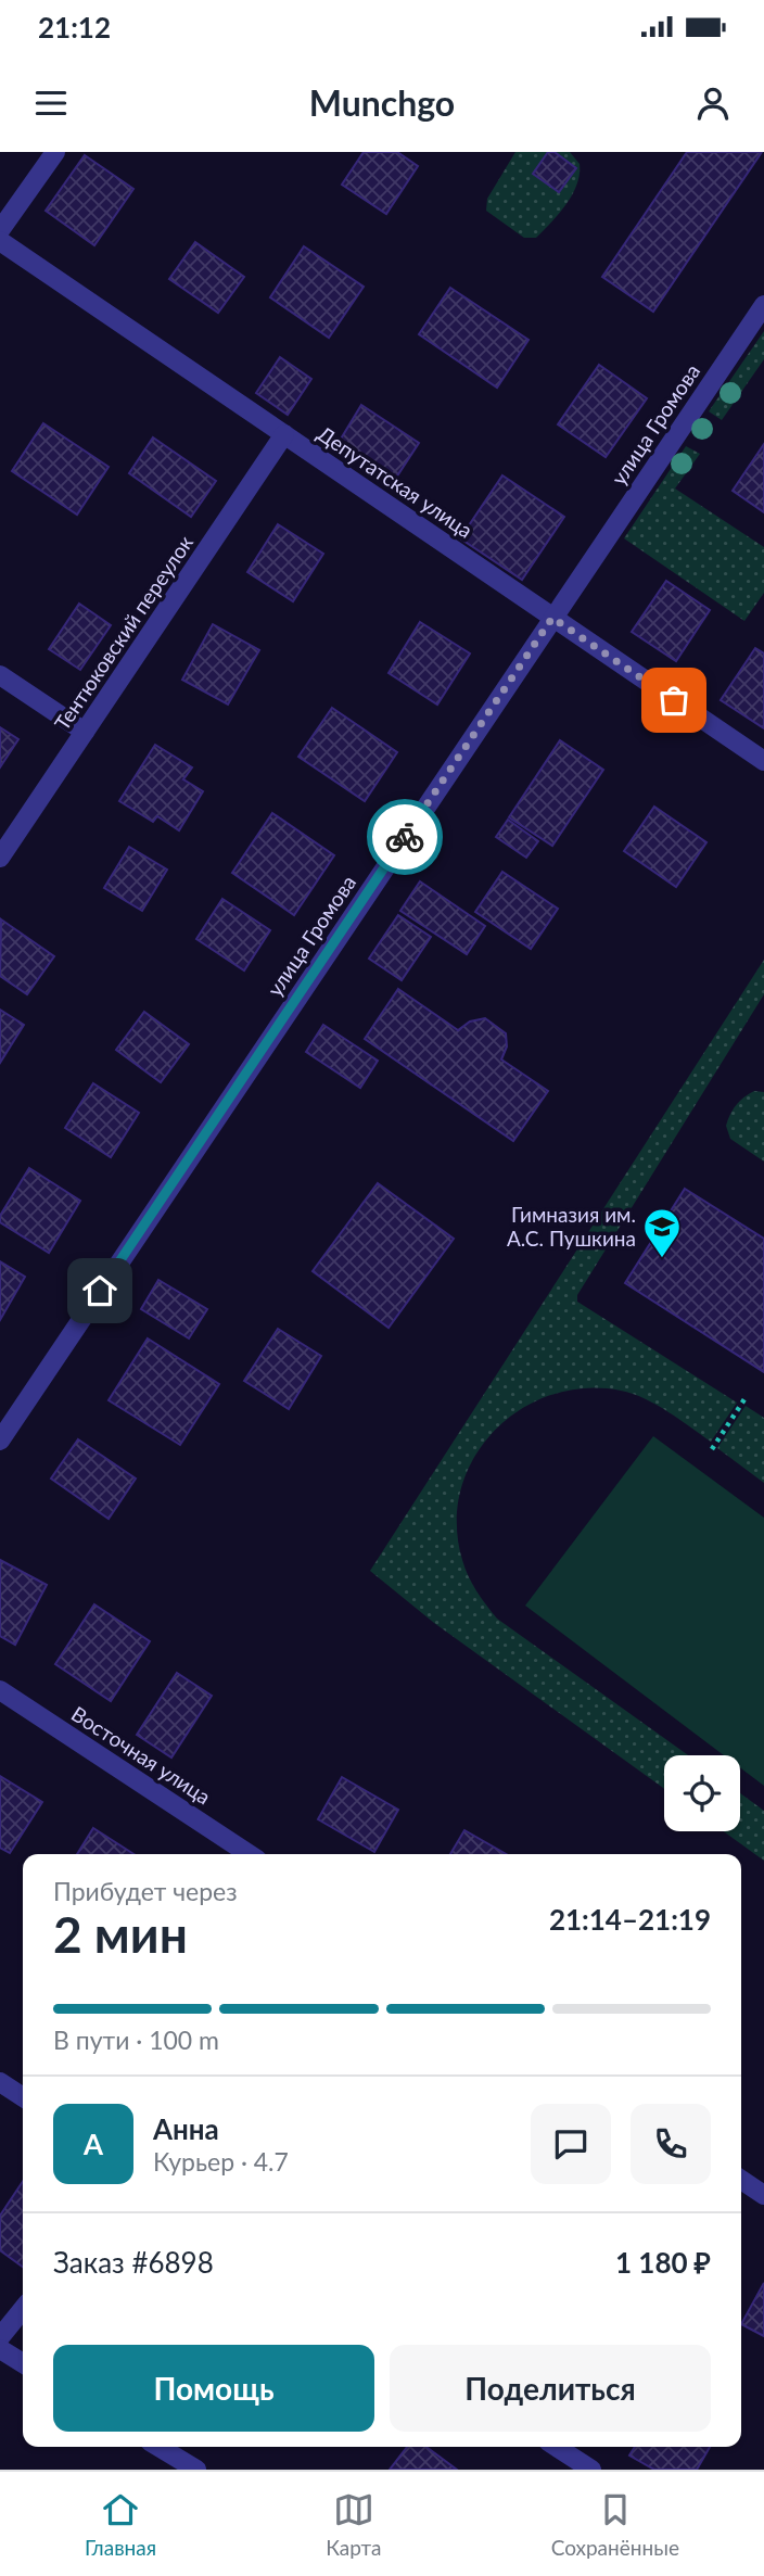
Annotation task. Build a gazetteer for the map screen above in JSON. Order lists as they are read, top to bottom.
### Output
{
  "streets": {
    "street": [
      "улица Громова",
      "Депутатская улица",
      "Тентюковский переулок",
      "Восточная улица"
    ]
  },
  "crossings": [
    ["улица Громова", "Депутатская улица"],
    ["Депутатская улица", "Тентюковский переулок"]
  ],
  "places": {
    "school or university": ["Гимназия им. А.С. Пушкина"]
  },
  "page": {
    "status": "21:12",
    "header": "Munchgo",
    "heading": ["2 мин", "Прибудет через", "21:14–21:19"],
    "panel": [
      "Анна",
      "Курьер · 4.7",
      "Заказ #6898",
      "1 180 ₽"
    ],
    "bar": "В пути · 100 m",
    "round": "А",
    "buttons": ["Помощь", "Поделиться"],
    "tabs": ["Главная", "Карта", "Сохранённые"]
  }
}
